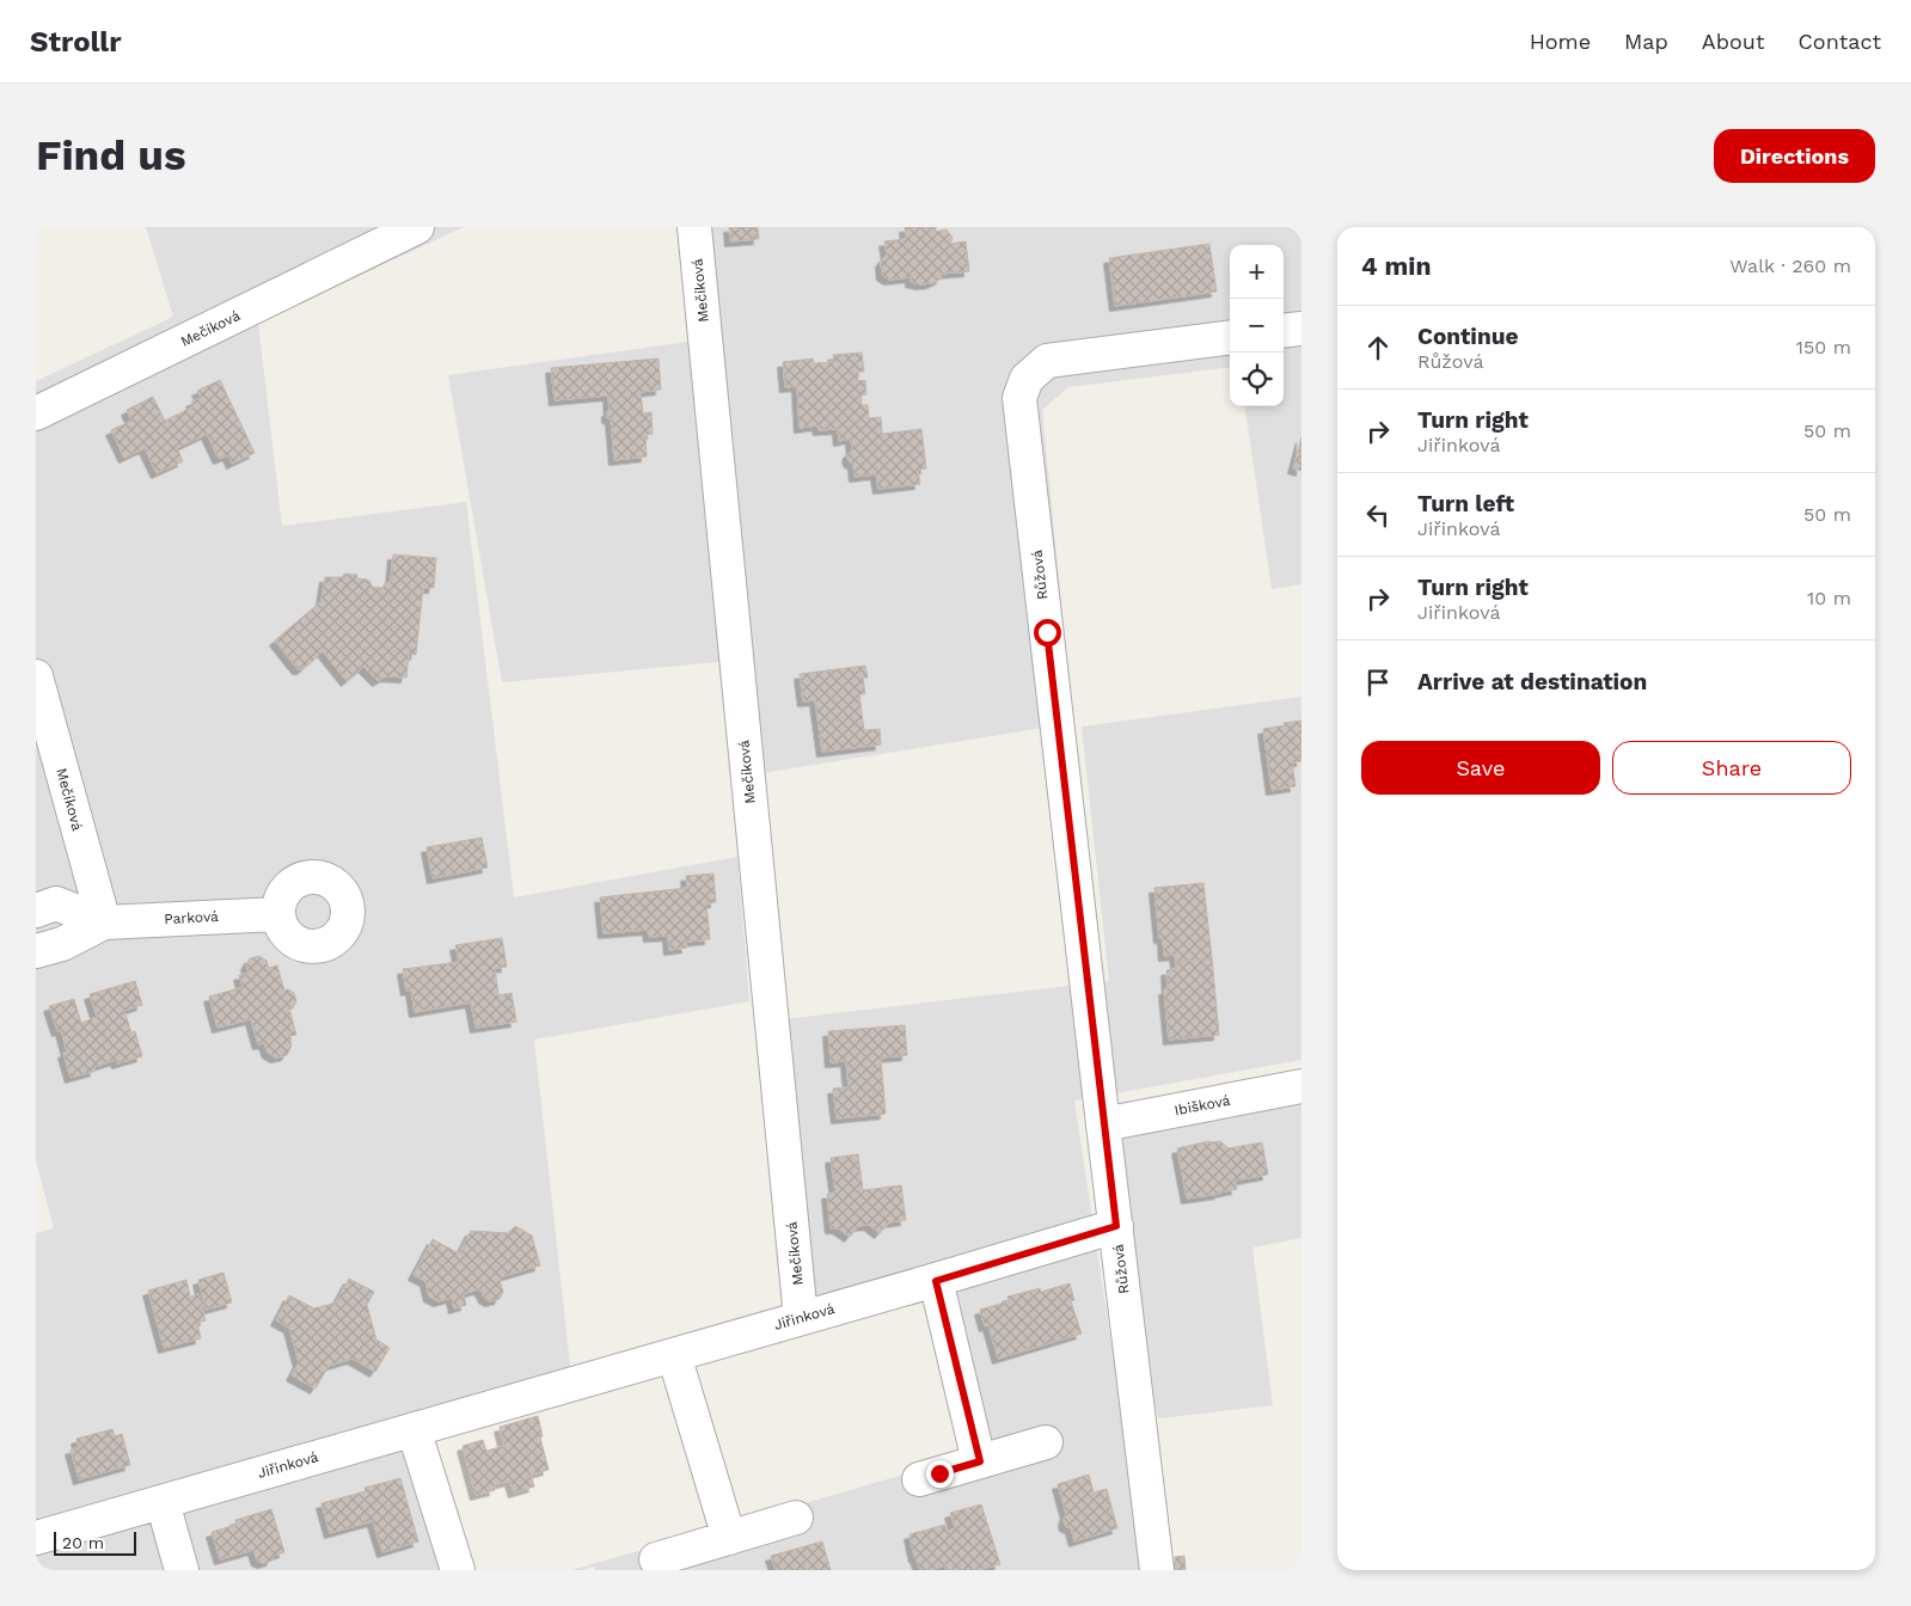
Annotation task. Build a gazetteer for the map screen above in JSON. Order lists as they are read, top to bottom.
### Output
{
  "streets": {
    "street": [
      "Mečíková",
      "Růžová",
      "Parková",
      "Ibišková",
      "Jiřinková"
    ]
  },
  "crossings": [
    ["Mečíková", "Parková"],
    ["Mečíková", "Jiřinková"],
    ["Růžová", "Ibišková"],
    ["Růžová", "Jiřinková"]
  ],
  "scale_bar": "20 m",
  "page": {
    "header": "Strollr",
    "nav": [
      "Home",
      "Map",
      "About",
      "Contact"
    ],
    "buttons": [
      "Directions",
      ["Save", "Share"]
    ],
    "title": "Find us",
    "heading": ["4 min", "Walk · 260 m"],
    "map_buttons": ["+", "−"],
    "list": [
      ["Continue", "Růžová", "150 m"],
      ["Turn right", "Jiřinková", "50 m"],
      ["Turn left", "Jiřinková", "50 m"],
      ["Turn right", "Jiřinková", "10 m"],
      "Arrive at destination"
    ],
    "scale": "20 m"
  }
}
